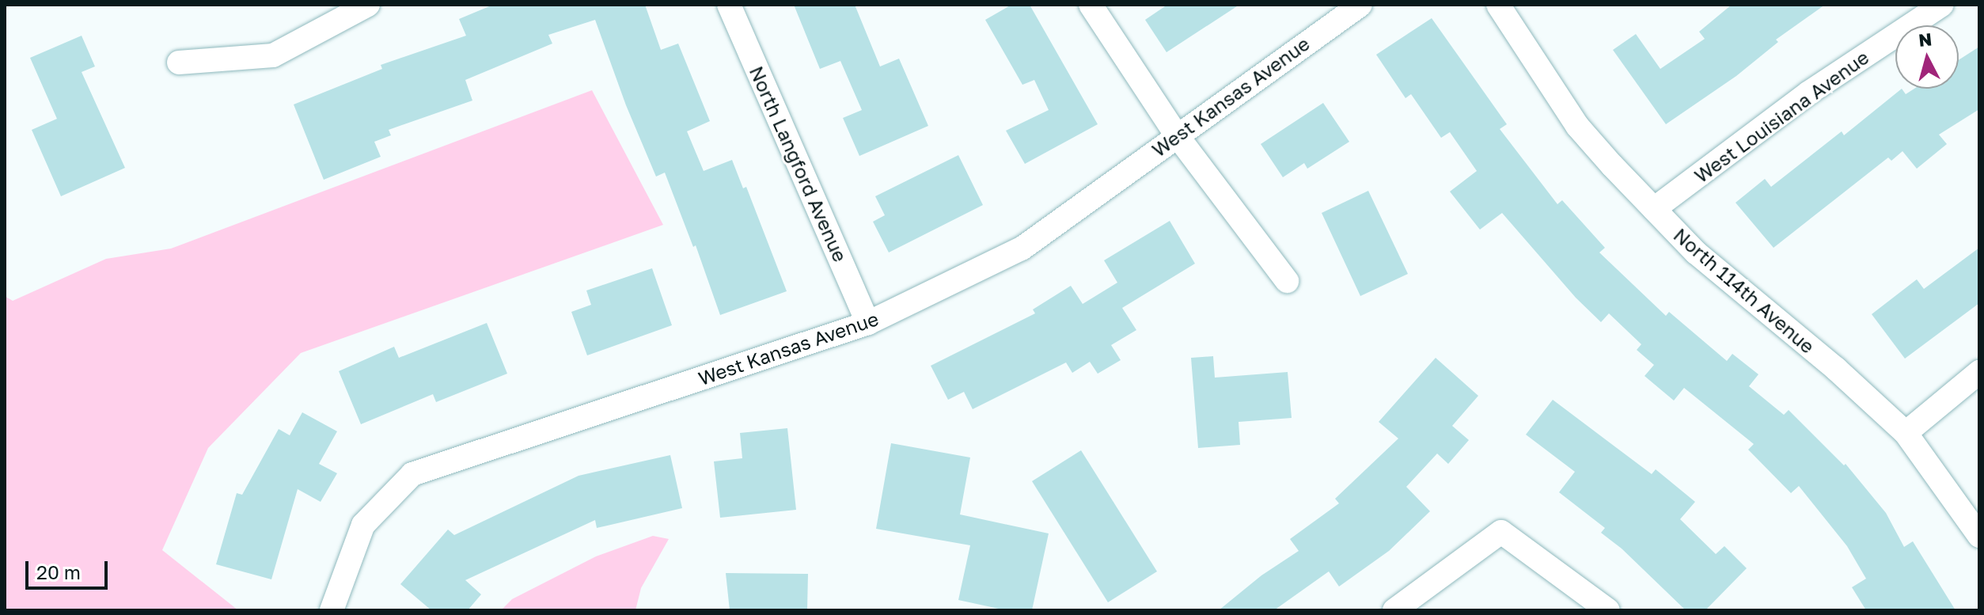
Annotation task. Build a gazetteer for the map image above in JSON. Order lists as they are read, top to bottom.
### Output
{
  "streets": {
    "street": [
      "West Kansas Avenue",
      "West Louisiana Avenue",
      "North Langford Avenue",
      "North 114th Avenue"
    ]
  },
  "crossings": [
    ["West Kansas Avenue", "North Langford Avenue"],
    ["West Louisiana Avenue", "North 114th Avenue"]
  ],
  "scale_bar": "20 m",
  "north": "top"
}
